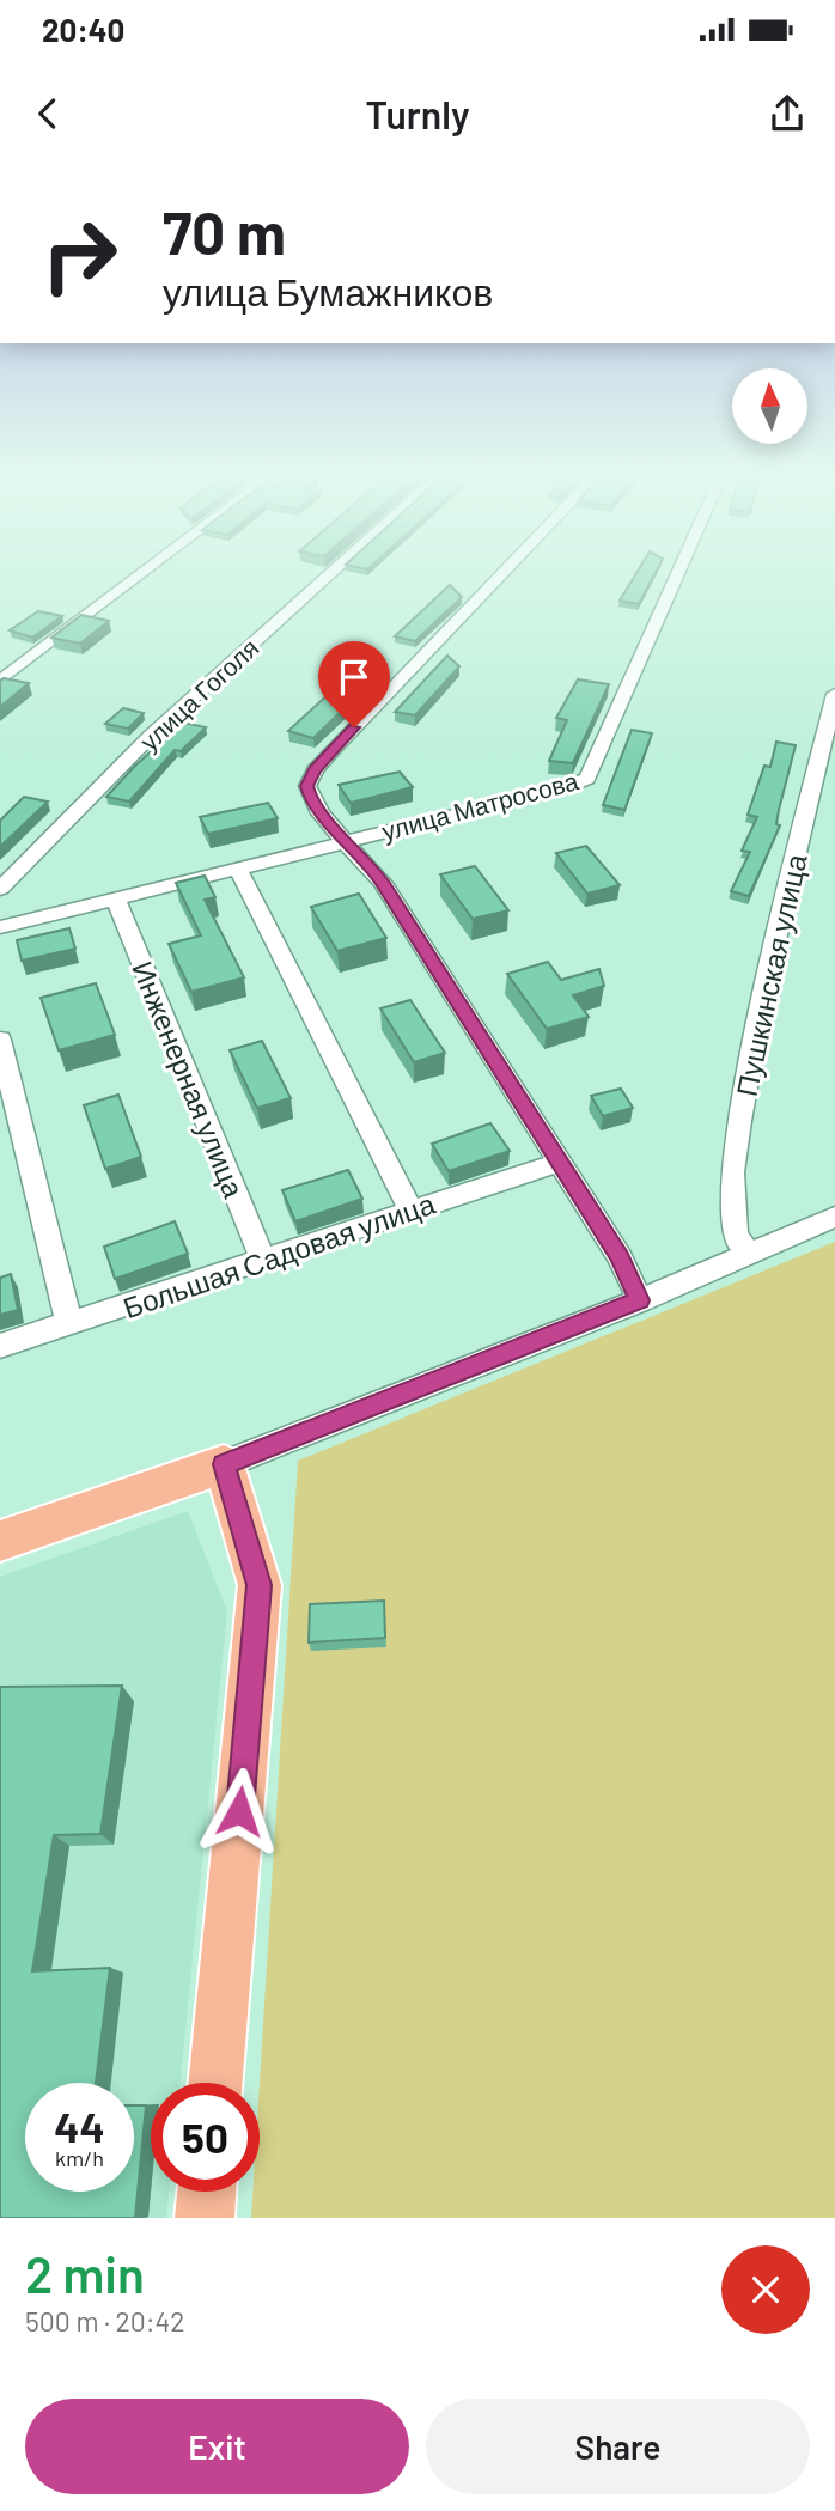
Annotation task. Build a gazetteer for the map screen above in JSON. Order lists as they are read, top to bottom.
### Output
{
  "streets": {
    "street": [
      "улица Гоголя",
      "улица Матросова",
      "Пушкинская улица",
      "Инженерная улица",
      "Большая Садовая улица"
    ]
  },
  "crossings": [
    ["улица Матросова", "Инженерная улица"],
    ["Инженерная улица", "Большая Садовая улица"]
  ],
  "north": "top",
  "page": {
    "status": "20:40",
    "header": "Turnly",
    "turn": ["70 m", "улица Бумажников"],
    "speed": "44 km/h",
    "limit": "50",
    "heading": ["2 min", "500 m · 20:42"],
    "buttons": ["Exit", "Share"]
  }
}
